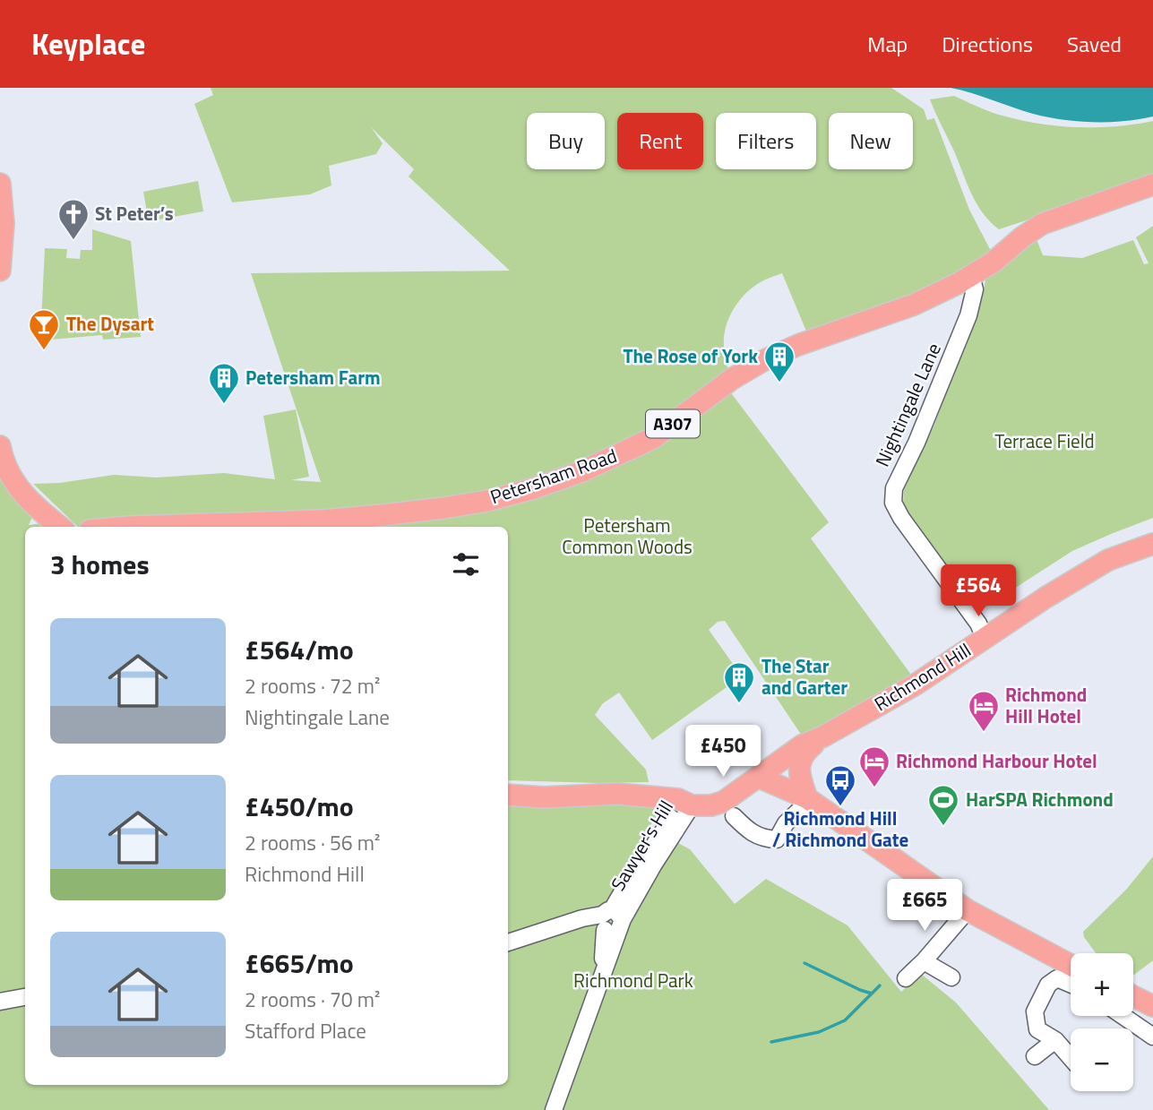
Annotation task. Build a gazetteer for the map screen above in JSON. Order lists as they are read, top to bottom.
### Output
{
  "streets": {
    "main road": ["A307", "Petersham Road", "Richmond Hill"],
    "street": ["Nightingale Lane", "Sawyer's Hill"]
  },
  "crossings": [
    ["Nightingale Lane", "Petersham Road"],
    ["Nightingale Lane", "Richmond Hill"],
    ["Richmond Hill", "Sawyer's Hill"]
  ],
  "parks": ["Terrace Field", "Petersham Common Woods", "Richmond Park"],
  "places": {
    "church": ["St Peter’s"],
    "bar": ["The Dysart"],
    "building": ["The Rose of York", "Petersham Farm", "The Star and Garter"],
    "hotel": ["Richmond Hill Hotel", "Richmond Harbour Hotel"],
    "bus stop": ["Richmond Hill / Richmond Gate"],
    "sports": ["HarSPA Richmond"]
  },
  "page": {
    "header": "Keyplace",
    "nav": ["Map", "Directions", "Saved"],
    "chip": [
      "Buy",
      "Rent",
      "Filters",
      "New"
    ],
    "heading": "3 homes",
    "price": ["£564", "£450", "£665"],
    "list": [
      {
        "name": "£564/mo",
        "note": "2 rooms · 72 m² · Nightingale Lane"
      },
      {
        "name": "£450/mo",
        "note": "2 rooms · 56 m² · Richmond Hill"
      },
      {
        "name": "£665/mo",
        "note": "2 rooms · 70 m² · Stafford Place"
      }
    ],
    "map_buttons": ["+", "−"]
  }
}
